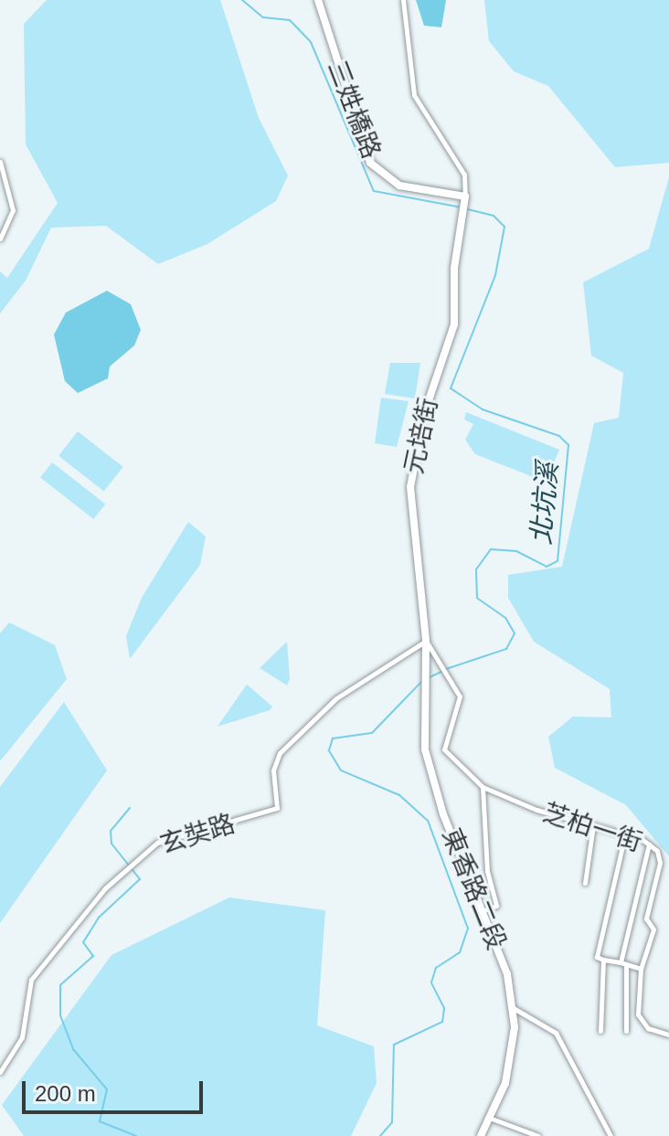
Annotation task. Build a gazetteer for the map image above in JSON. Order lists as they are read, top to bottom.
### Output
{
  "streets": {
    "street": [
      "三姓橋路",
      "元培街",
      "芝柏一街",
      "玄奘路",
      "東香路二段"
    ]
  },
  "crossings": [
    ["三姓橋路", "元培街"],
    ["元培街", "芝柏一街"],
    ["元培街", "玄奘路"],
    ["元培街", "東香路二段"],
    ["玄奘路", "東香路二段"]
  ],
  "water": ["北坑溪"],
  "scale_bar": "200 m"
}
